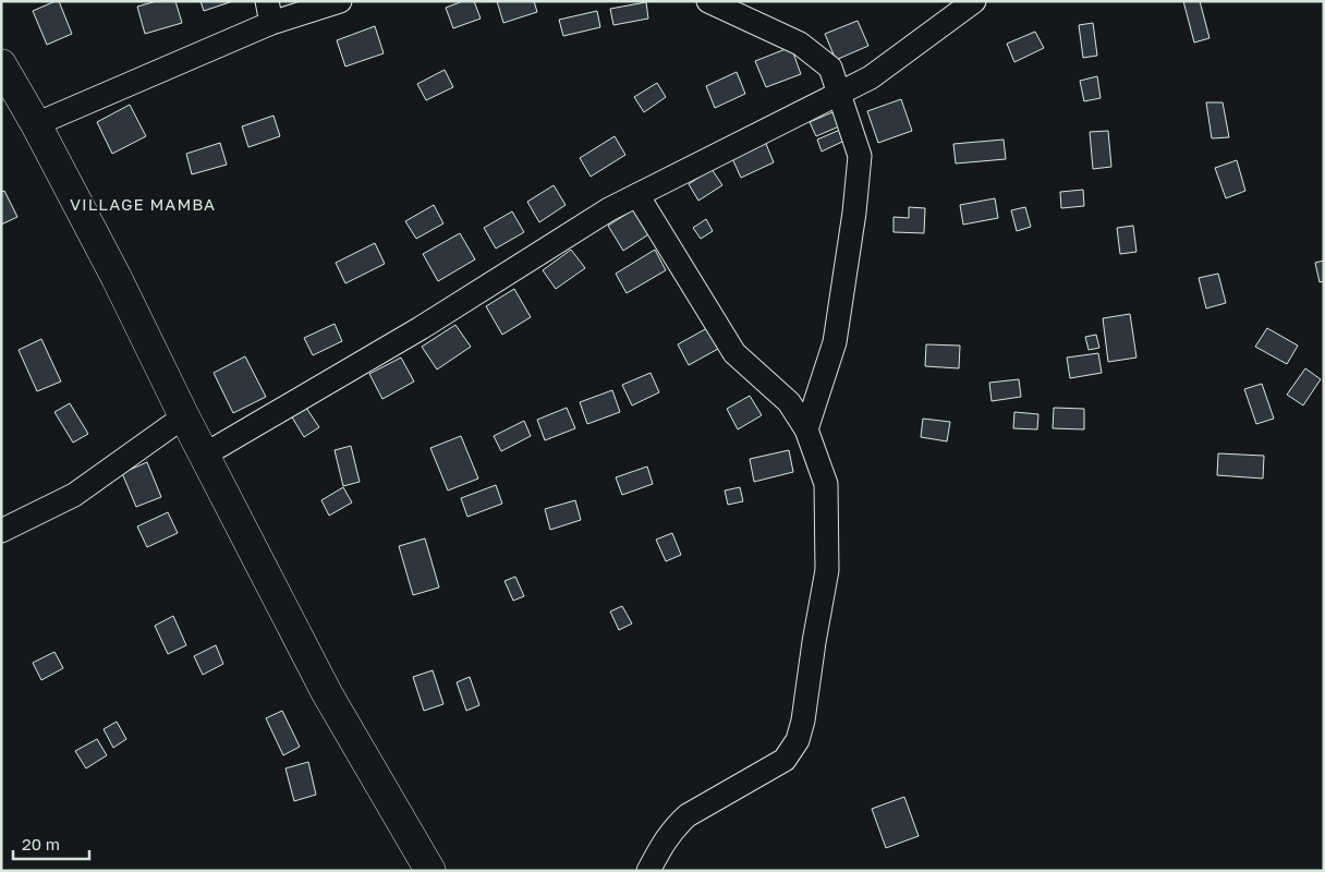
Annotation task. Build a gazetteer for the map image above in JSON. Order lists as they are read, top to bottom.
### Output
{
  "districts": ["VILLAGE MAMBA"],
  "scale_bar": "20 m"
}
